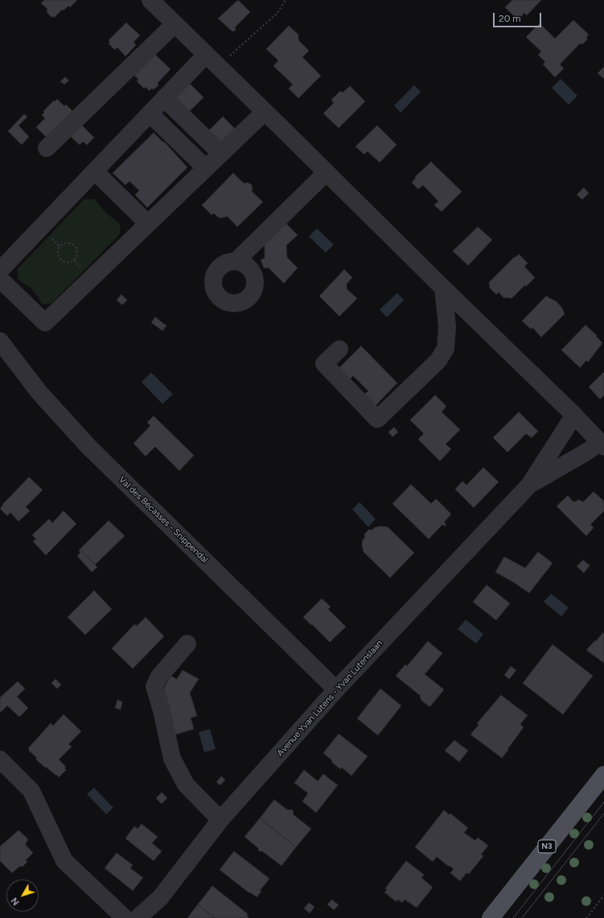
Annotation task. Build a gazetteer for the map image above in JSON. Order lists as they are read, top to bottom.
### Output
{
  "streets": {
    "main road": ["N3"],
    "street": ["Val des Bécasses - Snippendal", "Avenue Yvan Lutens - Yvan Lutenslaan"]
  },
  "crossings": [
    ["Val des Bécasses - Snippendal", "Avenue Yvan Lutens - Yvan Lutenslaan"]
  ],
  "scale_bar": "20 m",
  "north": "bottom left"
}
